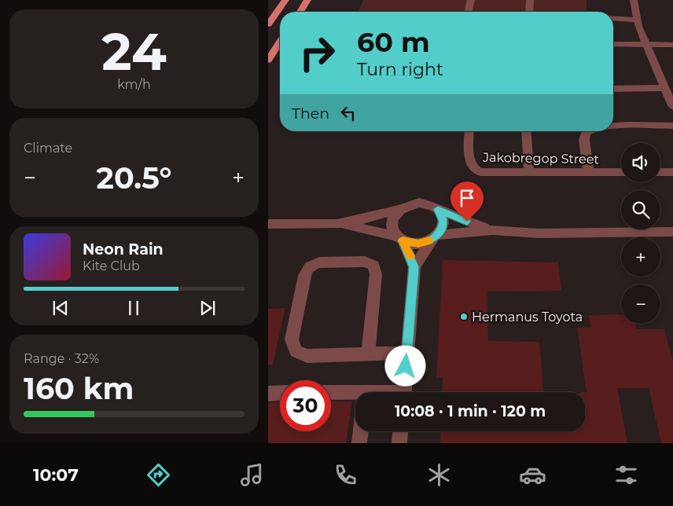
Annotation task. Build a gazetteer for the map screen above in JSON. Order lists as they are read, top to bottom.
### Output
{
  "streets": {
    "street": ["Jakobregop Street"]
  },
  "places": ["Hermanus Toyota"],
  "page": {
    "tile": [
      ["24", "km/h"],
      "Climate",
      ["Range · 32%", "160 km"]
    ],
    "turn": ["60 m", "Turn right"],
    "then": "Then",
    "map_buttons": ["+", "−"],
    "heat": ["−", "20.5°", "+"],
    "song": ["Neon Rain", "Kite Club"],
    "limit": "30",
    "trip": "10:08 · 1 min · 120 m",
    "tabs": "10:07"
  }
}
